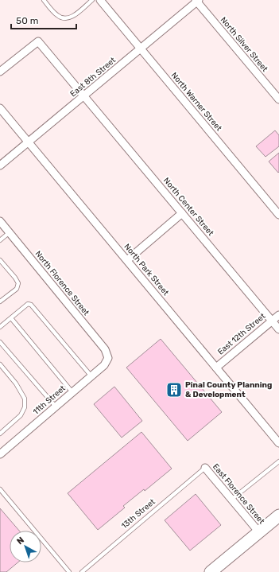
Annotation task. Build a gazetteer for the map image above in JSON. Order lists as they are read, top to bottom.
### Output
{
  "streets": {
    "street": [
      "North Silver Street",
      "East 8th Street",
      "North Warner Street",
      "North Center Street",
      "North Park Street",
      "North Florence Street",
      "East 12th Street",
      "11th Street",
      "East Florence Street"
    ],
    "lane": ["13th Street"]
  },
  "crossings": [
    ["North Silver Street", "East 8th Street"],
    ["East 8th Street", "North Warner Street"],
    ["East 8th Street", "North Center Street"],
    ["East 8th Street", "North Park Street"],
    ["North Center Street", "East 12th Street"],
    ["North Park Street", "East 12th Street"],
    ["North Florence Street", "11th Street"],
    ["East Florence Street", "13th Street"]
  ],
  "places": {
    "building": ["Pinal County Planning & Development"]
  },
  "scale_bar": "50 m",
  "north": "top left"
}
